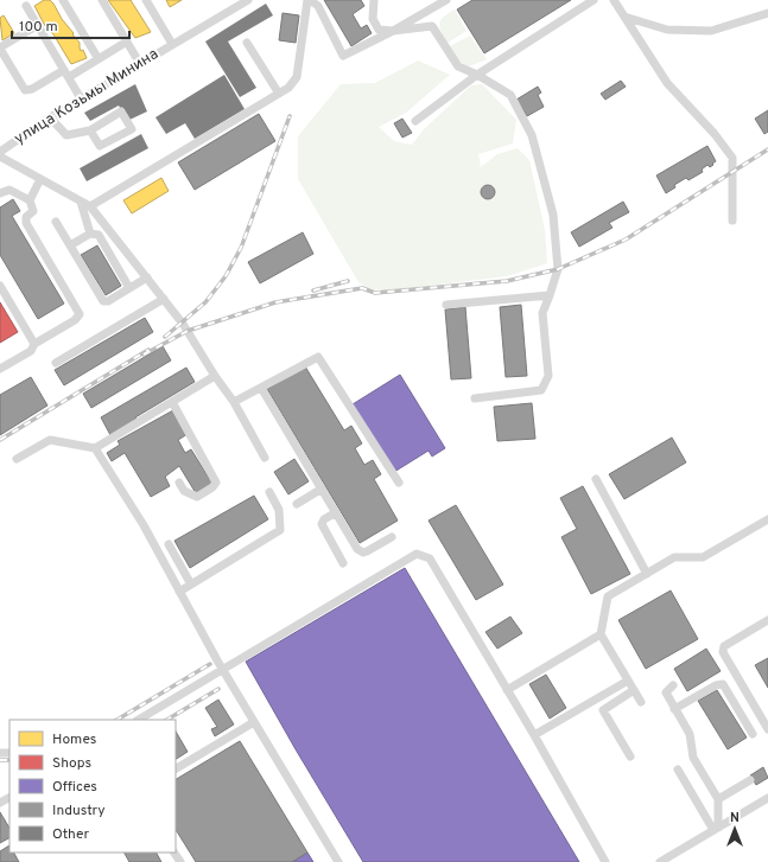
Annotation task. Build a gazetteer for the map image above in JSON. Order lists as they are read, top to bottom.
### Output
{
  "streets": {
    "street": ["улица Козьмы Минина"]
  },
  "legend": [
    "Homes",
    "Shops",
    "Offices",
    "Industry",
    "Other"
  ],
  "scale_bar": "100 m",
  "north": "top"
}
